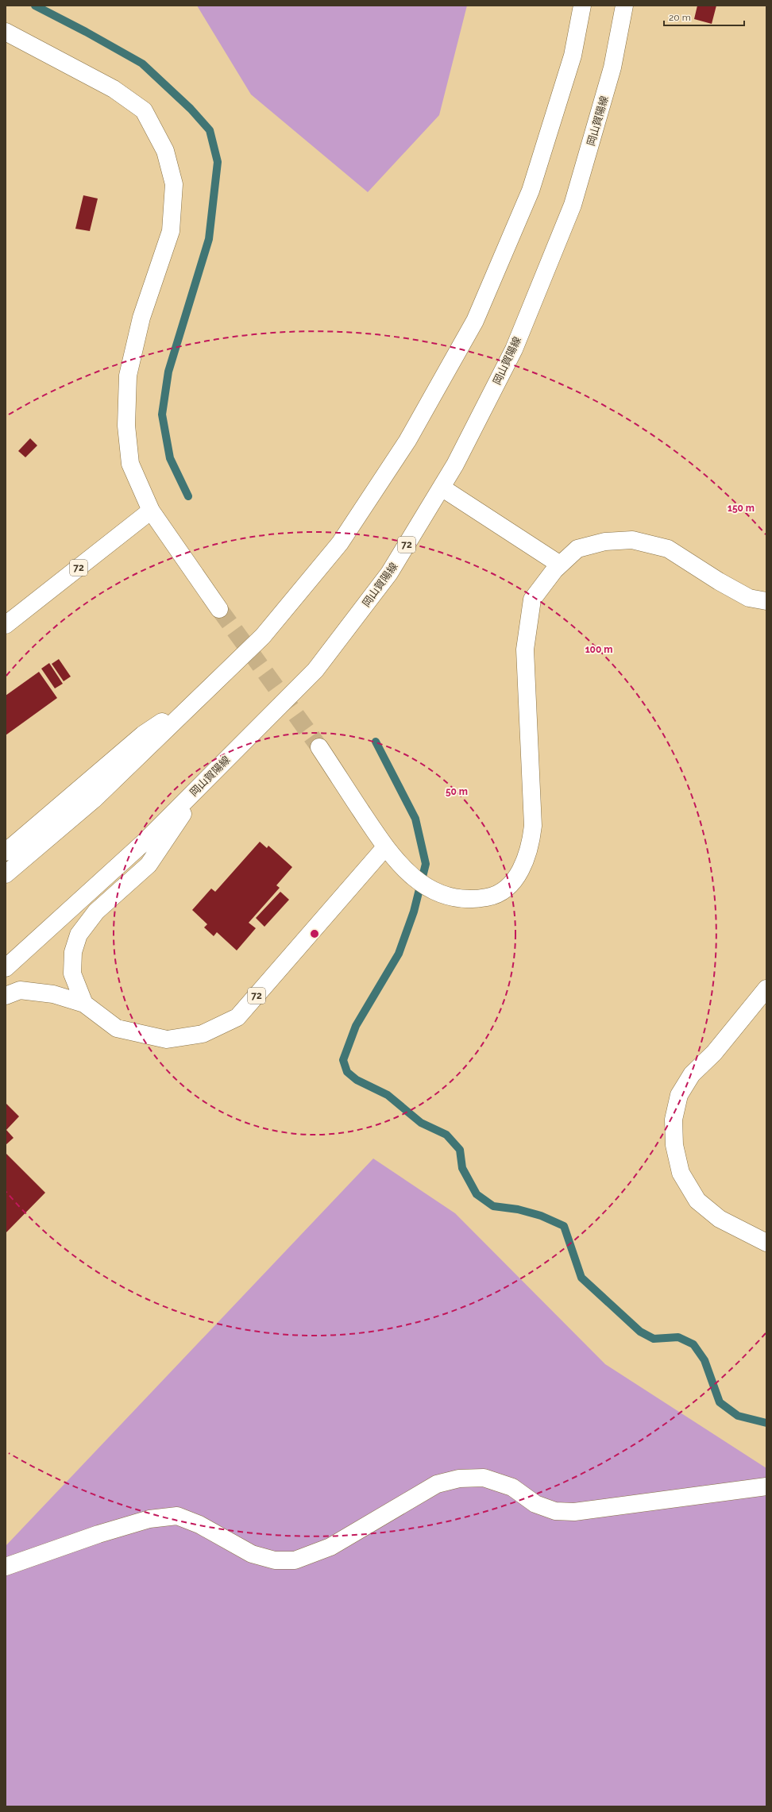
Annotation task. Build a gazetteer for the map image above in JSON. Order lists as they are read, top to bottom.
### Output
{
  "streets": {
    "main road": ["岡山賀陽線", "72"]
  },
  "scale_bar": "20 m",
  "rings": ["150 m", "100 m", "50 m"]
}
